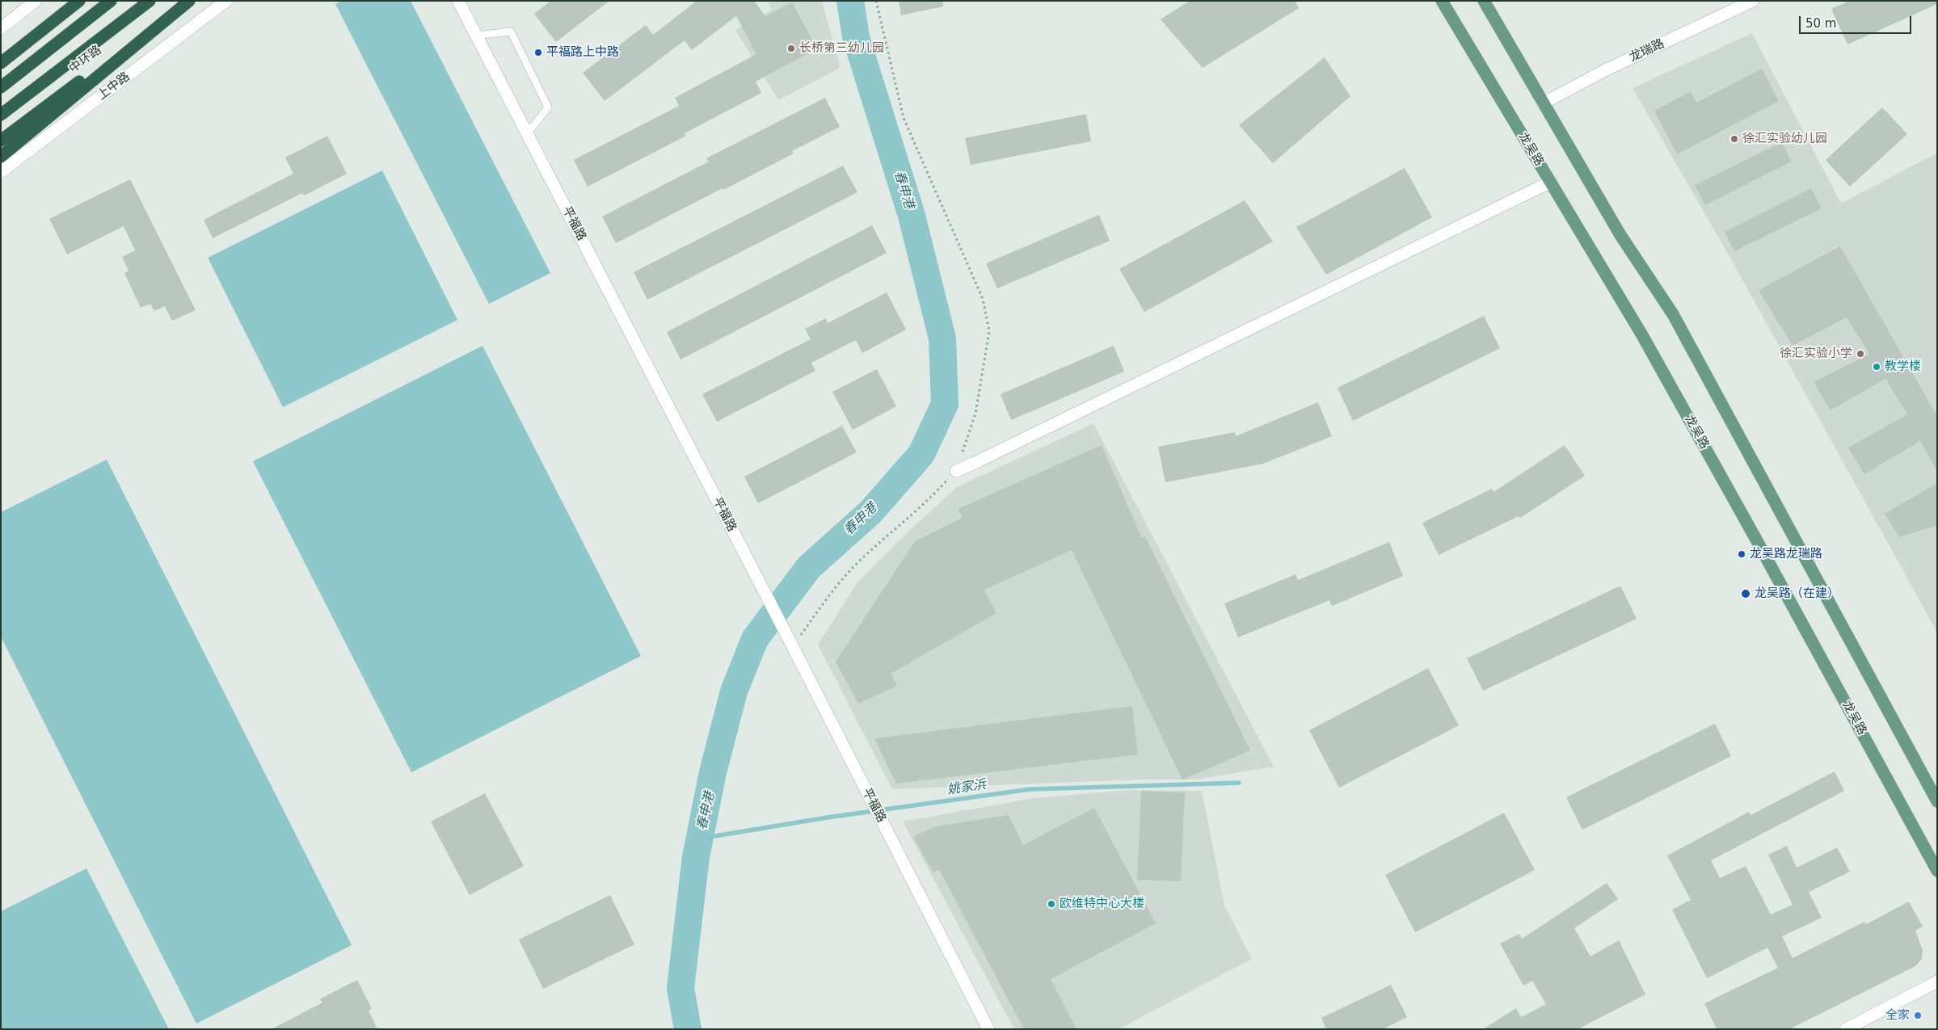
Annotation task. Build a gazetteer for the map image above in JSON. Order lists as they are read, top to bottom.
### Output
{
  "streets": {
    "highway": ["中环路"],
    "main road": ["龙吴路"],
    "street": ["龙瑞路", "上中路", "平福路"]
  },
  "water": ["春申港", "姚家浜"],
  "places": [
    "长桥第三幼儿园",
    "平福路上中路",
    "徐汇实验幼儿园",
    "徐汇实验小学",
    "教学楼",
    "龙吴路龙瑞路",
    "龙吴路（在建）",
    "欧维特中心大楼",
    "全家"
  ],
  "scale_bar": "50 m"
}
